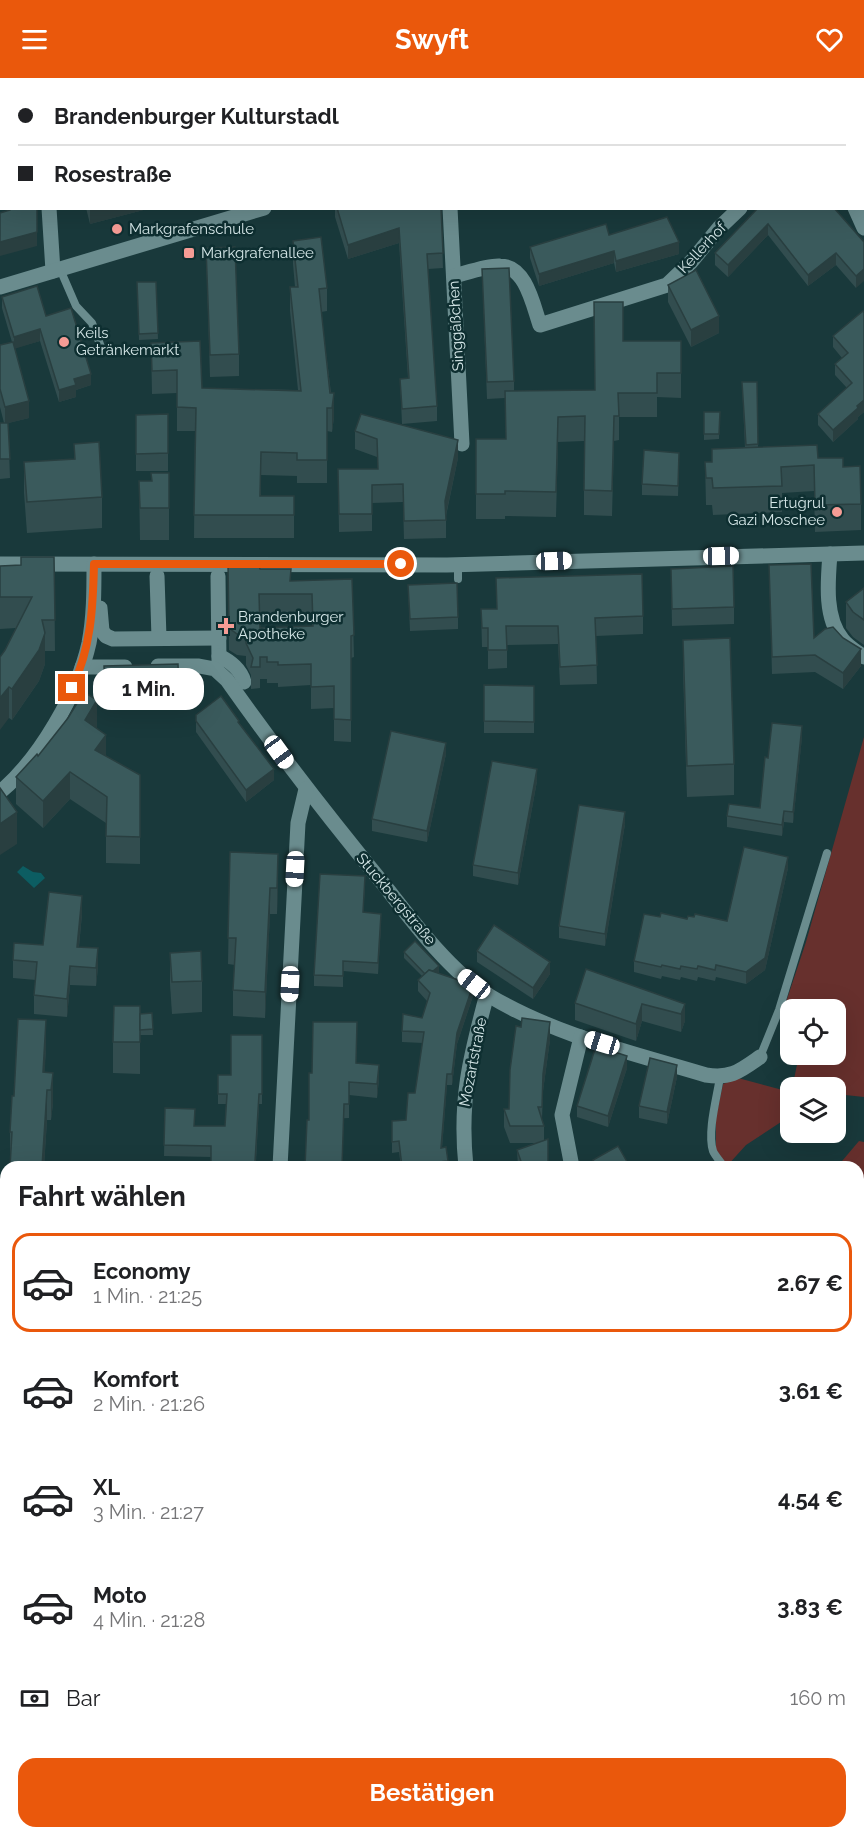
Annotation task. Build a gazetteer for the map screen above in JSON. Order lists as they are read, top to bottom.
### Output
{
  "streets": {
    "street": [
      "Kellerhof",
      "Singgäßchen",
      "Stuckbergstraße",
      "Mozartstraße"
    ]
  },
  "crossings": [
    ["Kellerhof", "Singgäßchen"],
    ["Stuckbergstraße", "Mozartstraße"]
  ],
  "places": {
    "other": ["Markgrafenschule", "Keils Getränkemarkt", "Ertuğrul Gazi Moschee"],
    "transit": ["Markgrafenallee"],
    "health": ["Brandenburger Apotheke"]
  },
  "page": {
    "header": "Swyft",
    "banner": ["Brandenburger Kulturstadl", "Rosestraße"],
    "bubble": "1 Min.",
    "heading": "Fahrt wählen",
    "list": [
      {
        "name": "Economy",
        "note": "1 Min. · 21:25",
        "value": "2.67 €"
      },
      {
        "name": "Komfort",
        "note": "2 Min. · 21:26",
        "value": "3.61 €"
      },
      {
        "name": "XL",
        "note": "3 Min. · 21:27",
        "value": "4.54 €"
      },
      {
        "name": "Moto",
        "note": "4 Min. · 21:28",
        "value": "3.83 €"
      }
    ],
    "pay": ["Bar", "160 m"],
    "buttons": "Bestätigen"
  }
}
